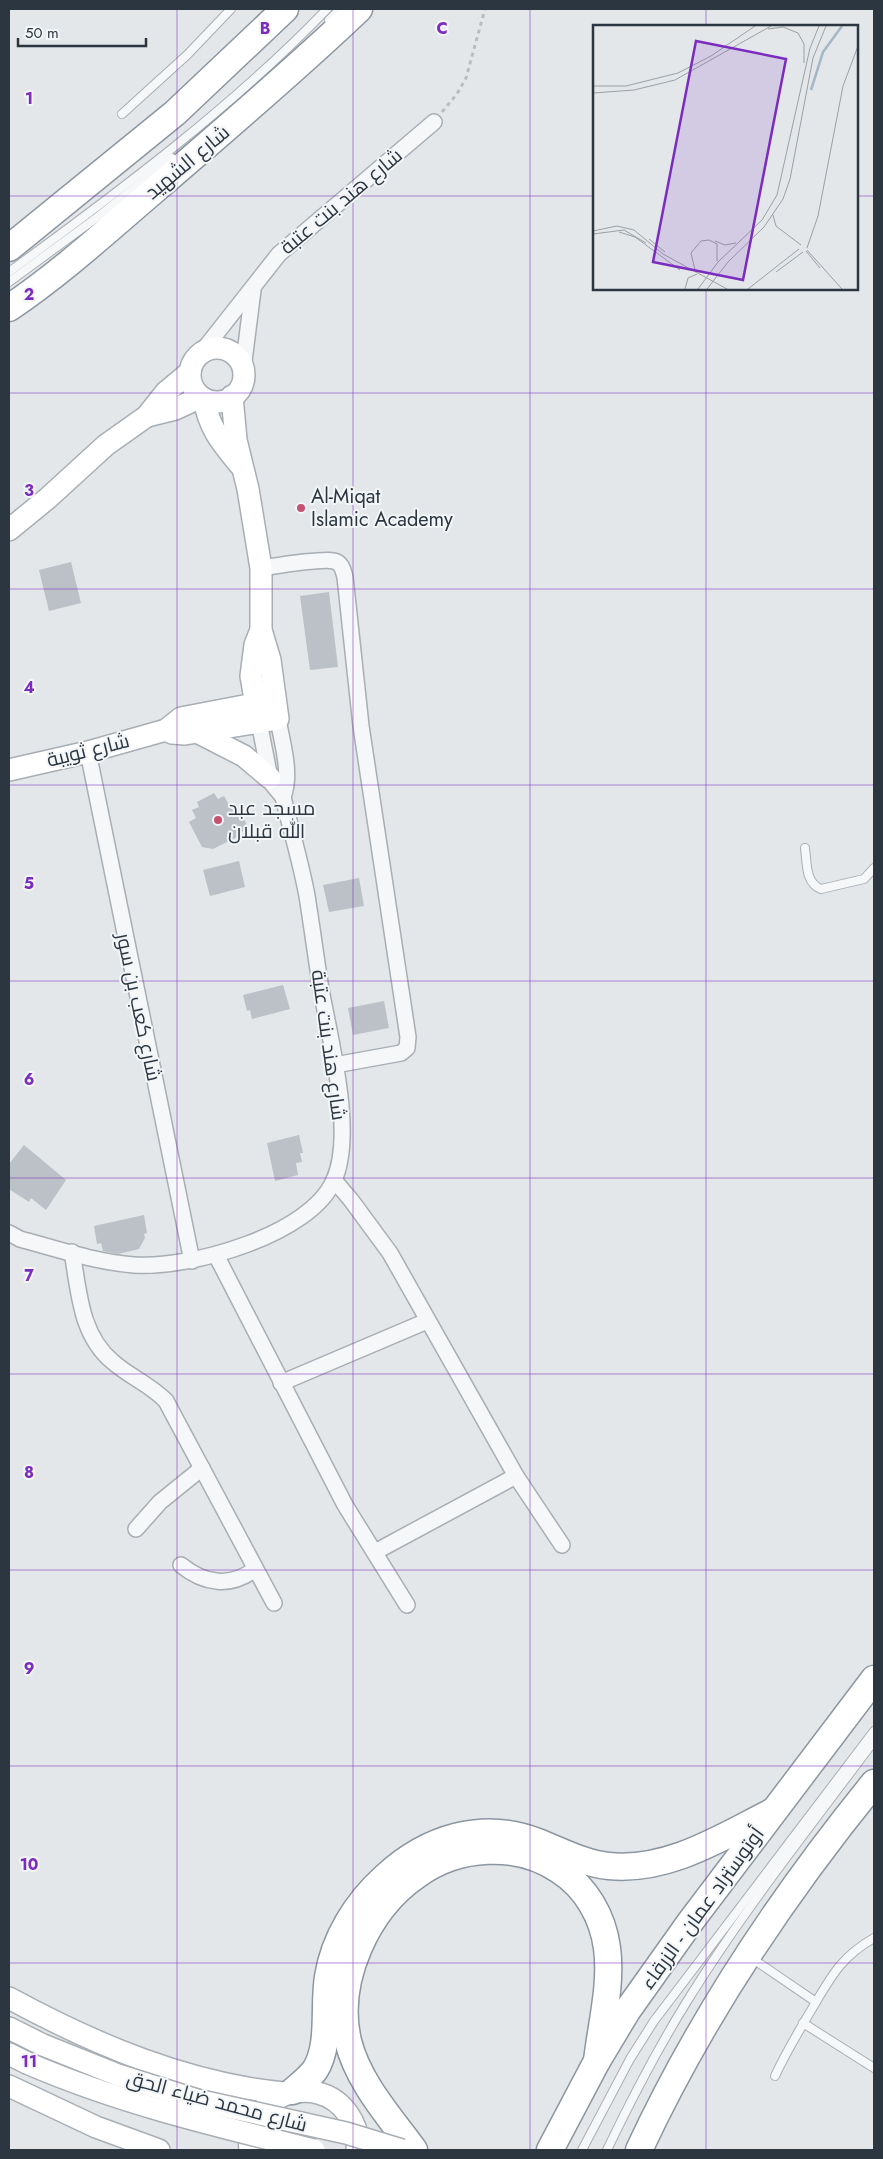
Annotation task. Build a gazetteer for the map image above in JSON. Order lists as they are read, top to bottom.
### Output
{
  "streets": {
    "highway": ["شارع الشهيد", "أوتوستراد عمان - الزرقاء"],
    "street": [
      "شارع هند بنت عتبة",
      "شارع ثويبة",
      "شارع كعب بن سور",
      "شارع محمد ضياء الحق"
    ]
  },
  "crossings": [
    ["شارع هند بنت عتبة", "شارع ثويبة"],
    ["شارع هند بنت عتبة", "شارع كعب بن سور"],
    ["شارع ثويبة", "شارع كعب بن سور"]
  ],
  "places": ["Al-Miqat Islamic Academy", "مسجد عبد الله قبلان"],
  "scale_bar": "50 m",
  "grid": {
    "columns": ["B", "C"],
    "rows": [
      "1",
      "2",
      "3",
      "4",
      "5",
      "6",
      "7",
      "8",
      "9",
      "10",
      "11"
    ]
  }
}
